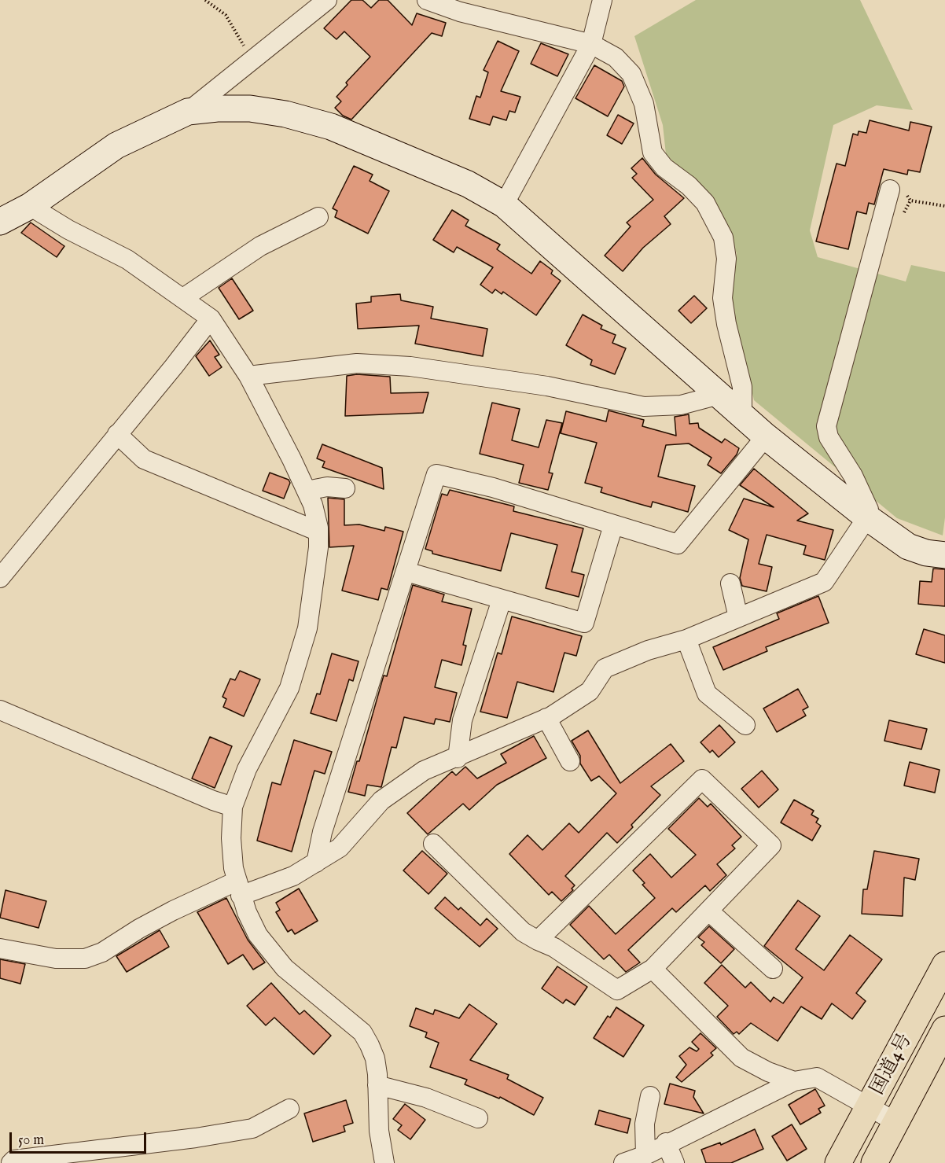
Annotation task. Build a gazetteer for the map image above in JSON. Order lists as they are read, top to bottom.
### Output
{
  "streets": {
    "highway": ["国道4号"]
  },
  "scale_bar": "50 m"
}
